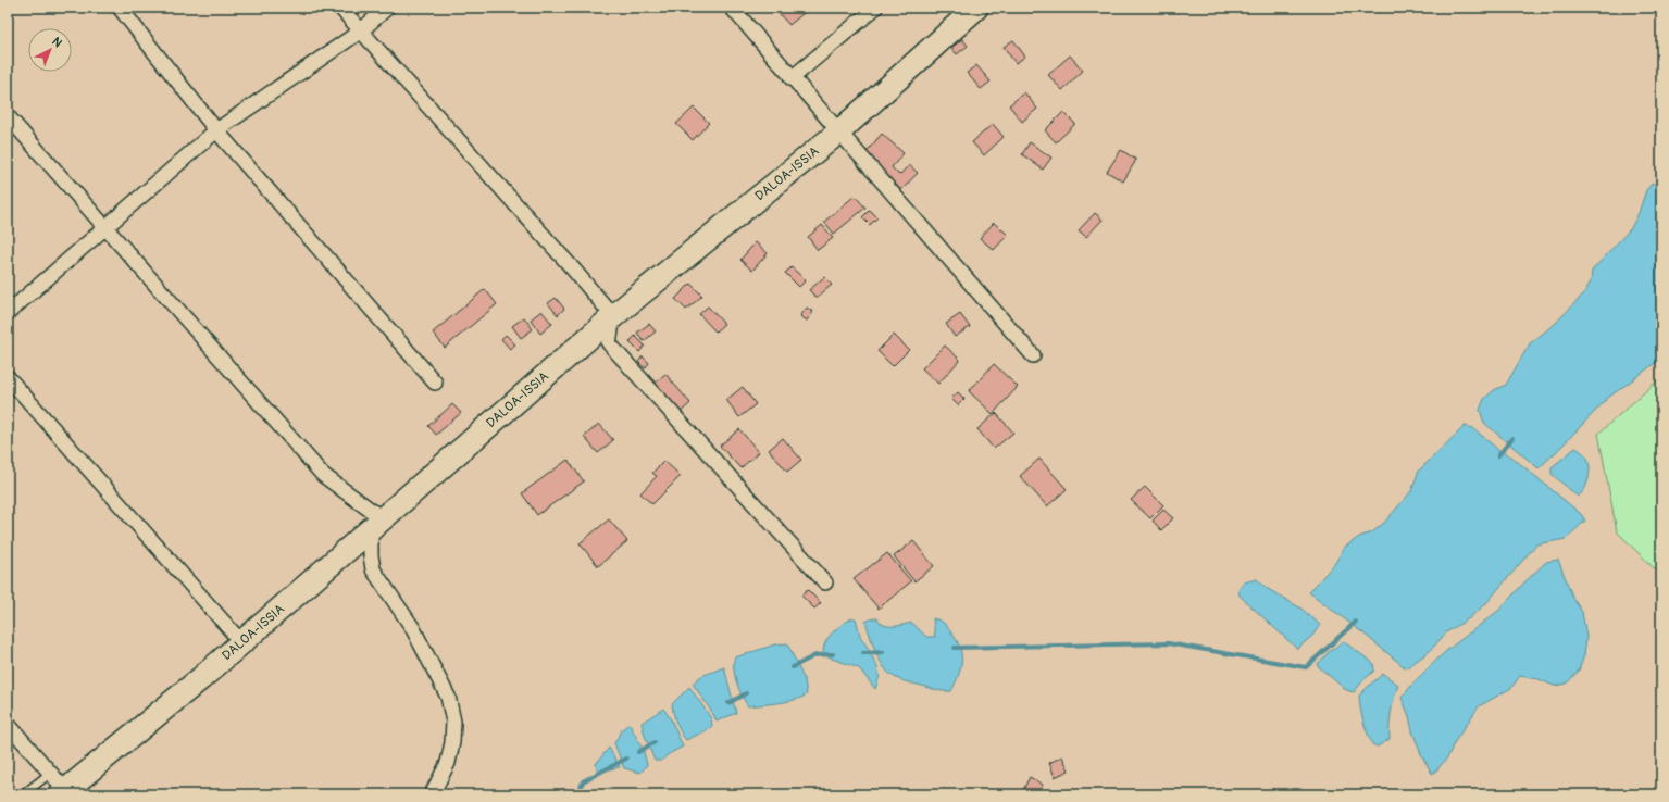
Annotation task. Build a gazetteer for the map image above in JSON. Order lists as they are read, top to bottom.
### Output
{
  "streets": {
    "main road": ["DALOA-ISSIA"]
  },
  "north": "top right"
}
